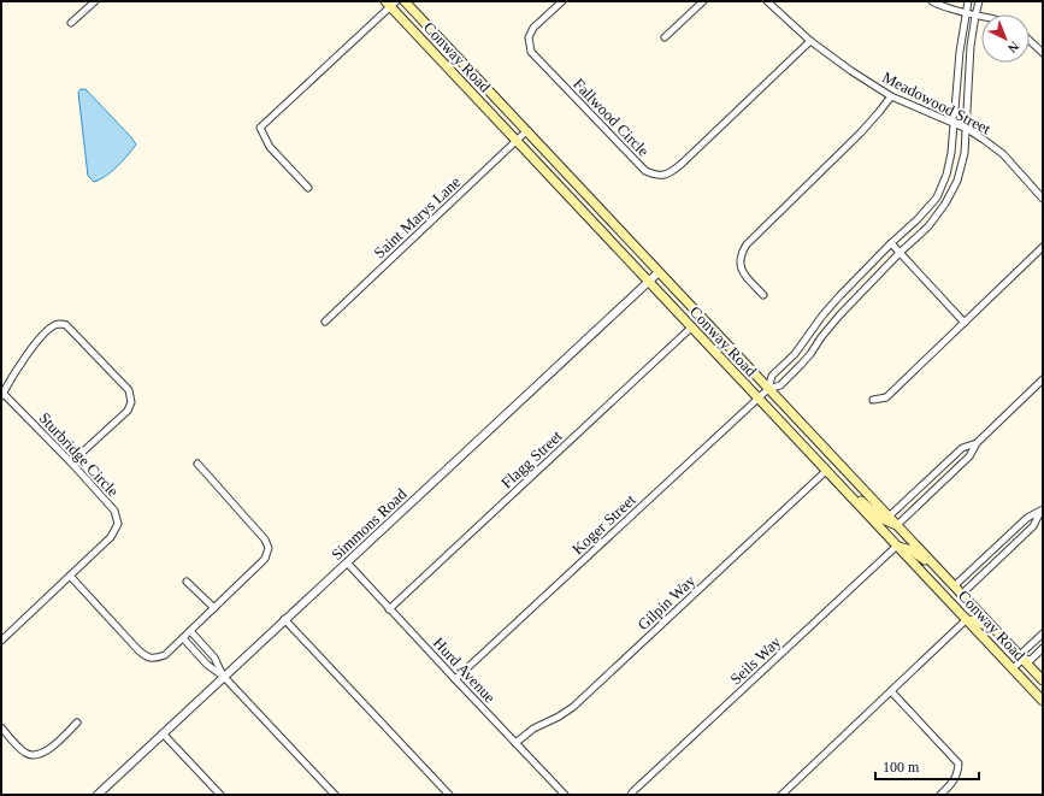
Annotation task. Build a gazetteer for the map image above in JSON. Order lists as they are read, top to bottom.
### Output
{
  "streets": {
    "main road": ["Conway Road"],
    "street": [
      "Meadowood Street",
      "Fallwood Circle",
      "Saint Marys Lane",
      "Sturbridge Circle",
      "Flagg Street",
      "Simmons Road",
      "Koger Street",
      "Gilpin Way",
      "Seils Way",
      "Hurd Avenue"
    ]
  },
  "crossings": [
    ["Conway Road", "Saint Marys Lane"],
    ["Conway Road", "Flagg Street"],
    ["Conway Road", "Simmons Road"],
    ["Conway Road", "Koger Street"],
    ["Conway Road", "Gilpin Way"],
    ["Conway Road", "Seils Way"],
    ["Meadowood Street", "Fallwood Circle"],
    ["Flagg Street", "Hurd Avenue"],
    ["Simmons Road", "Hurd Avenue"],
    ["Koger Street", "Hurd Avenue"],
    ["Gilpin Way", "Hurd Avenue"]
  ],
  "scale_bar": "100 m",
  "north": "bottom right"
}
